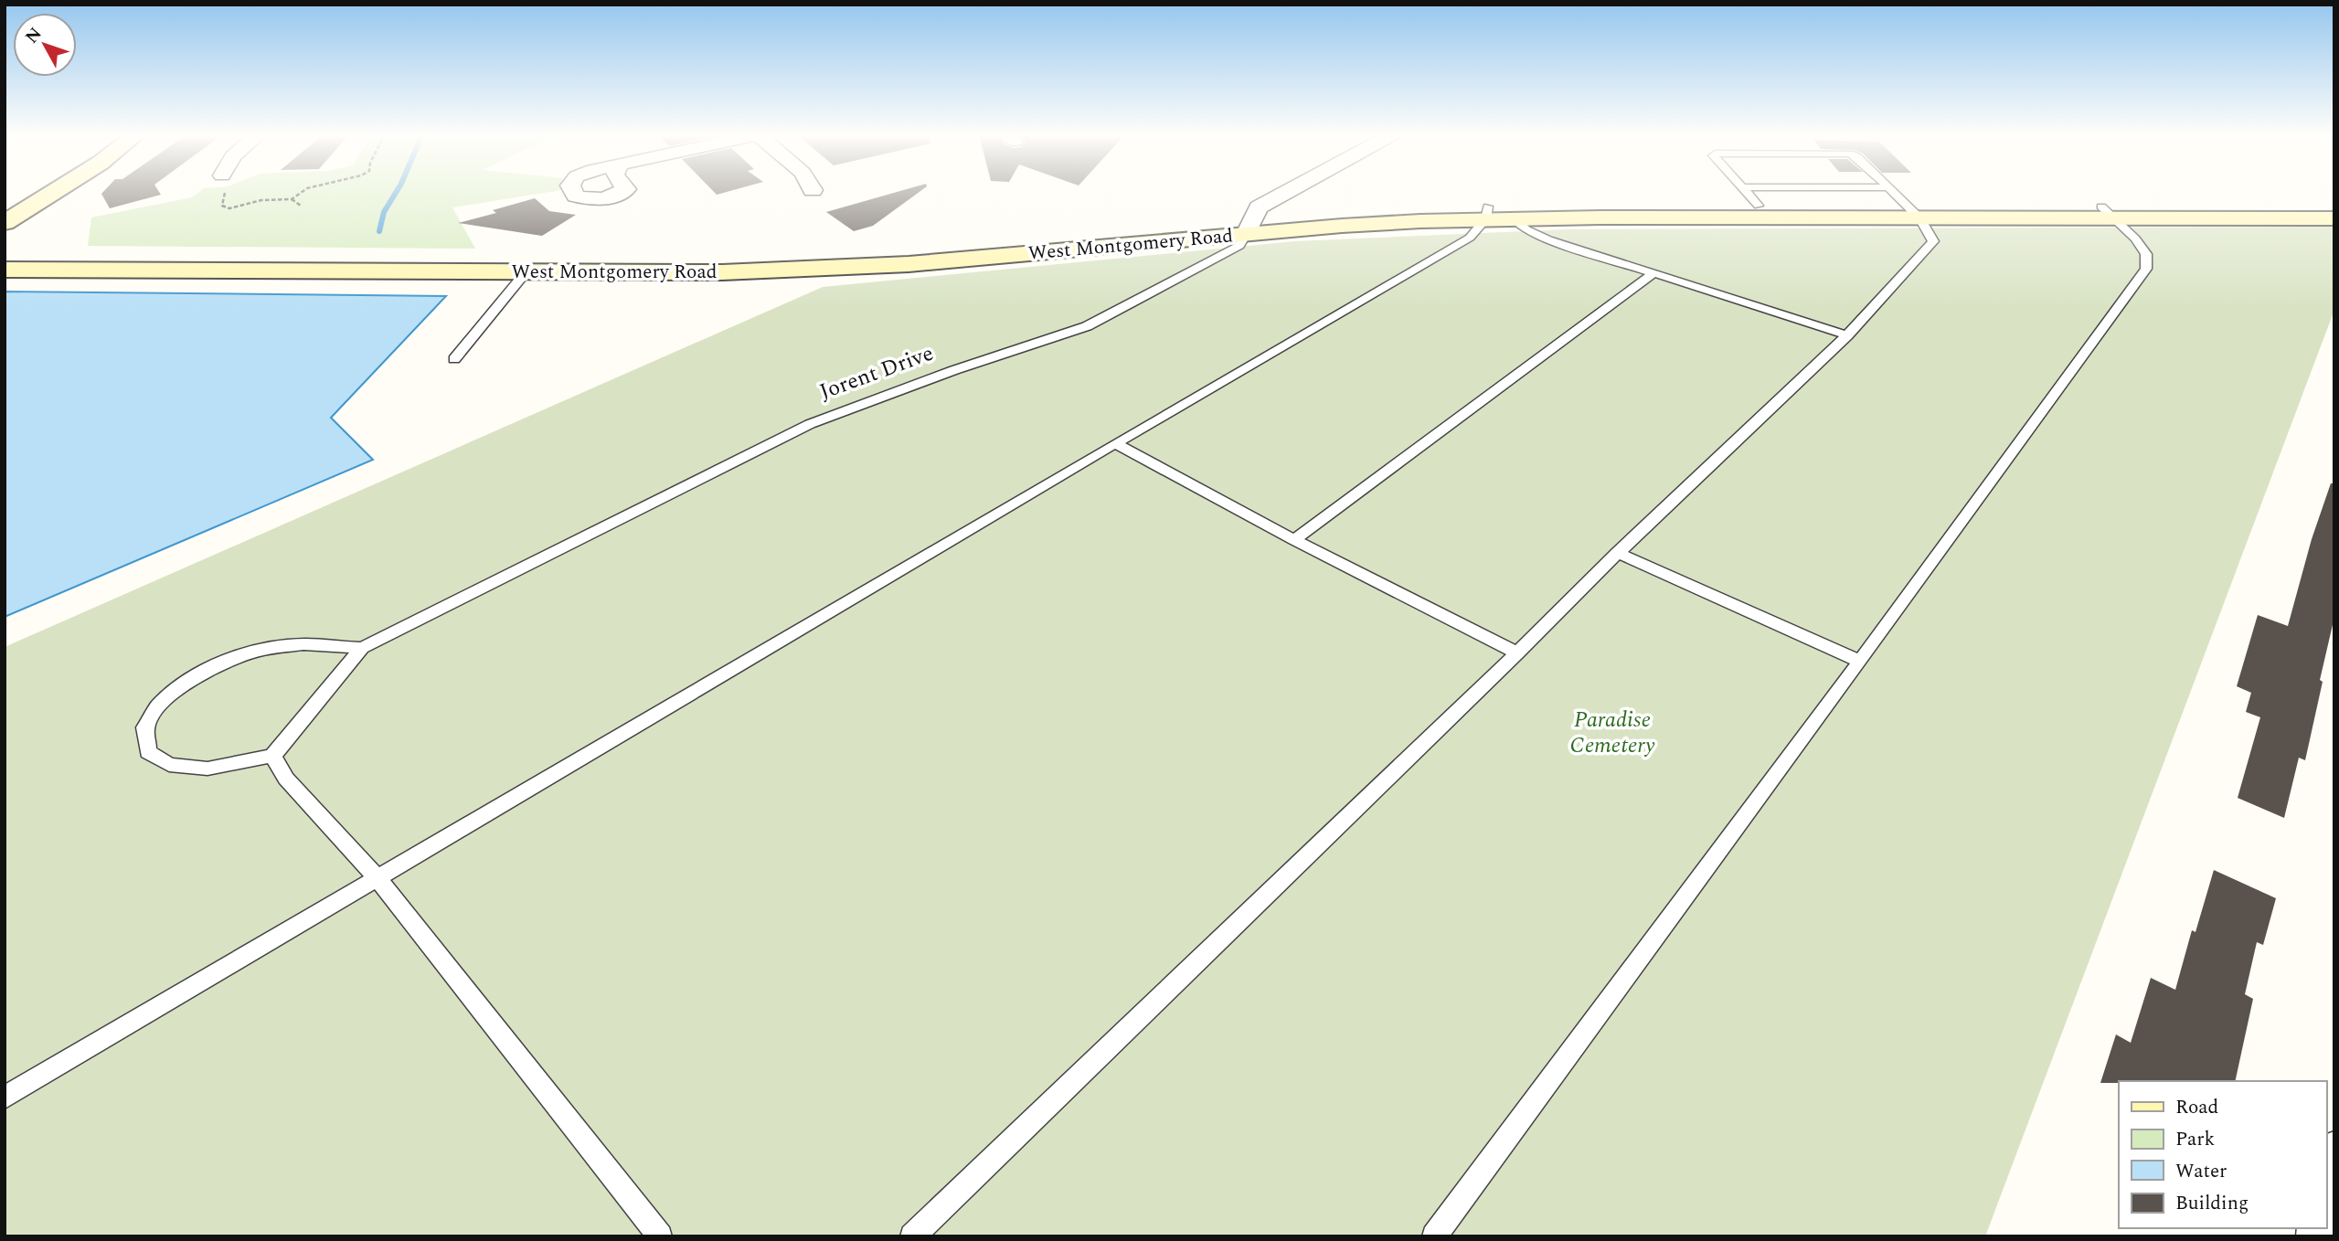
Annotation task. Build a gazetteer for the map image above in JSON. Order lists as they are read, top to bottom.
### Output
{
  "streets": {
    "main road": ["West Montgomery Road"],
    "street": ["Jorent Drive"]
  },
  "crossings": [
    ["West Montgomery Road", "Jorent Drive"]
  ],
  "parks": ["Paradise Cemetery"],
  "legend": [
    "Road",
    "Park",
    "Water",
    "Building"
  ],
  "north": "top left"
}
